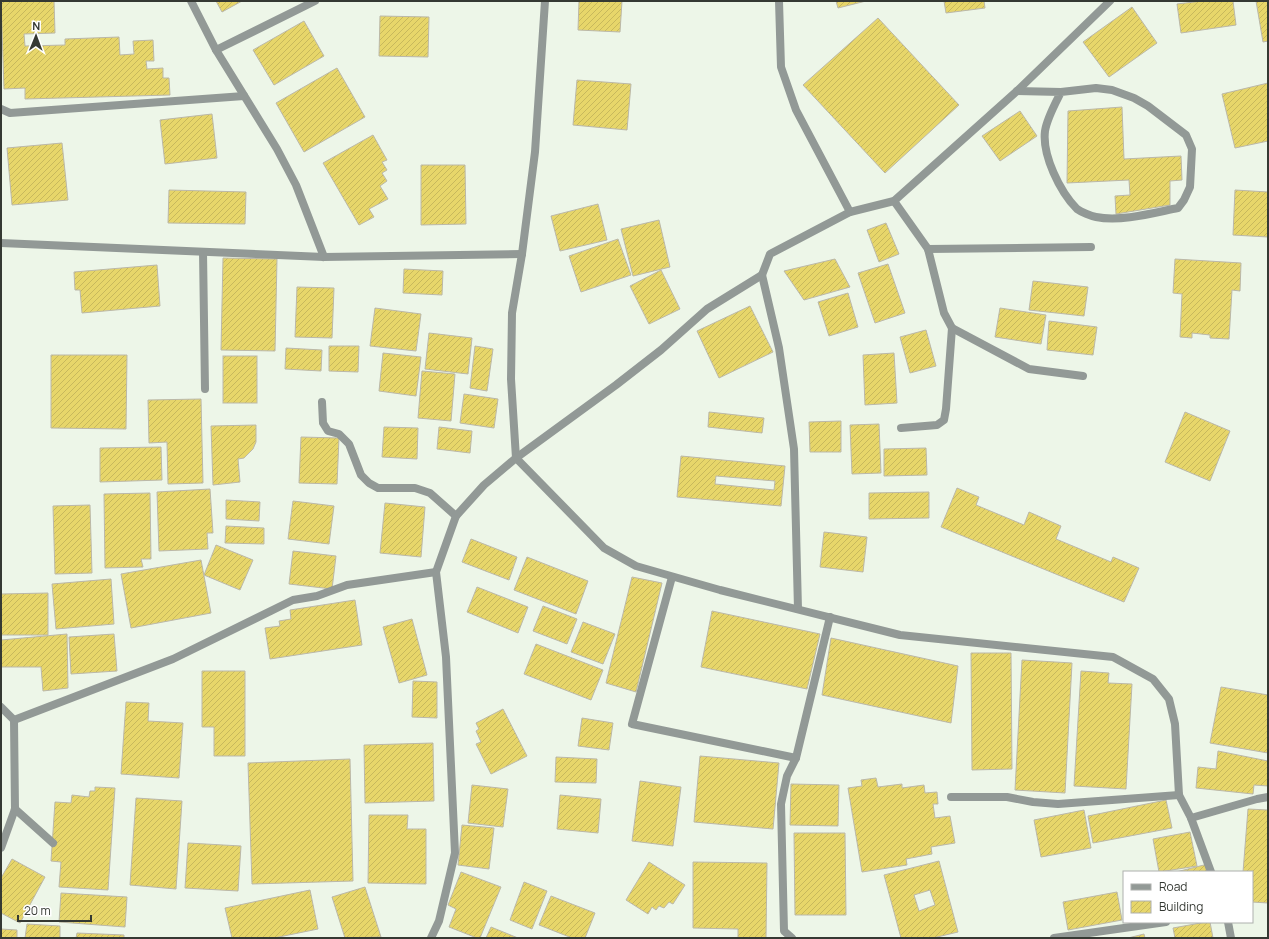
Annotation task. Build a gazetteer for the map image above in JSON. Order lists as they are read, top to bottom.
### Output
{
  "legend": ["Road", "Building"],
  "scale_bar": "20 m",
  "north": "top"
}
